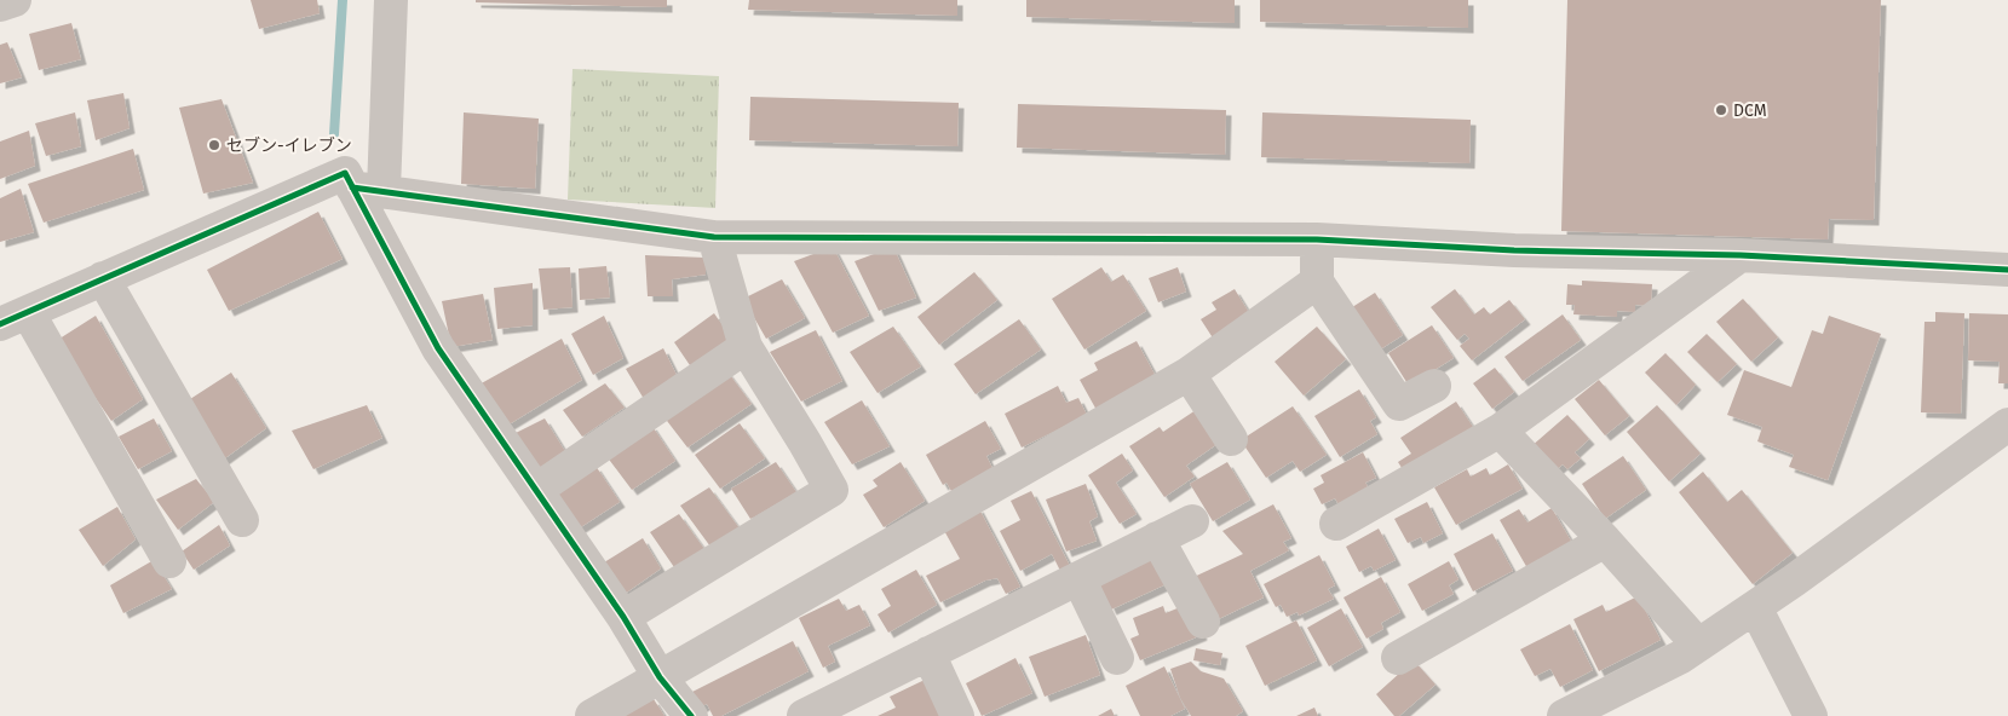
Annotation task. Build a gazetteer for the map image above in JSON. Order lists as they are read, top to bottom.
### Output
{
  "places": ["DCM", "セブン-イレブン"]
}
